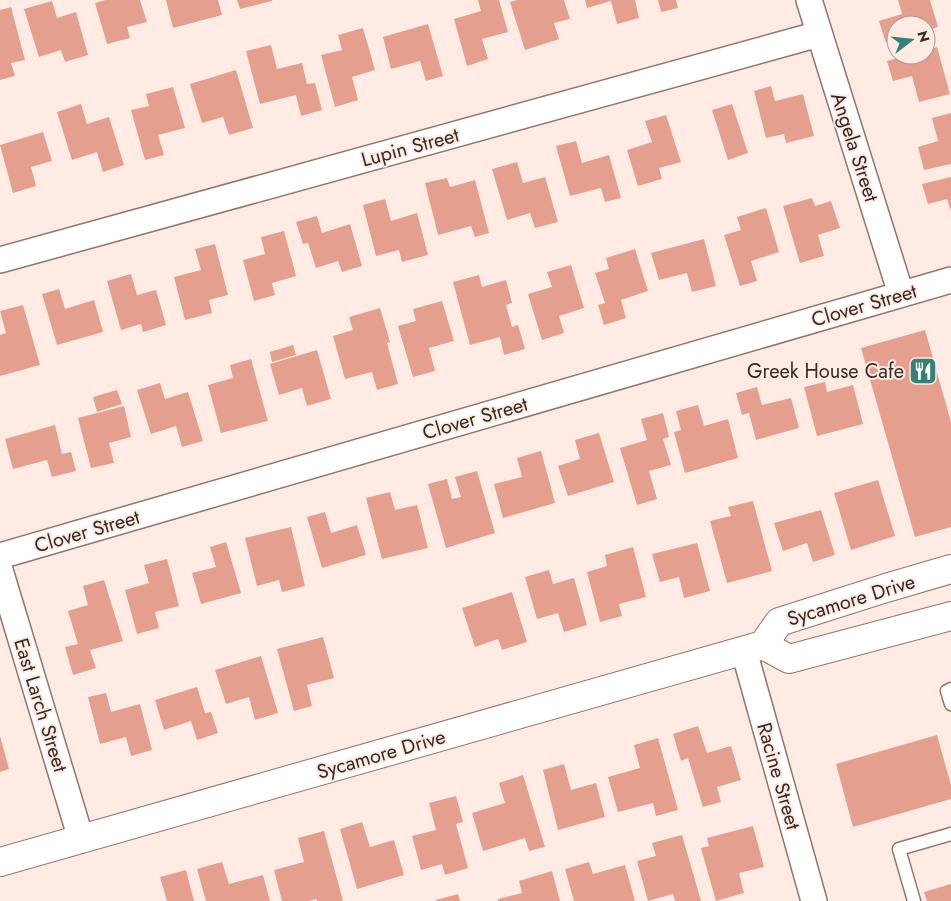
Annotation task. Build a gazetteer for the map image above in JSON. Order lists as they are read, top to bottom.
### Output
{
  "streets": {
    "main road": ["Sycamore Drive"],
    "street": [
      "Lupin Street",
      "Angela Street",
      "Clover Street",
      "East Larch Street",
      "Racine Street"
    ]
  },
  "crossings": [
    ["Lupin Street", "Angela Street"],
    ["Angela Street", "Clover Street"],
    ["Sycamore Drive", "East Larch Street"],
    ["Sycamore Drive", "Racine Street"]
  ],
  "places": {
    "restaurant": ["Greek House Cafe"]
  },
  "north": "right"
}
